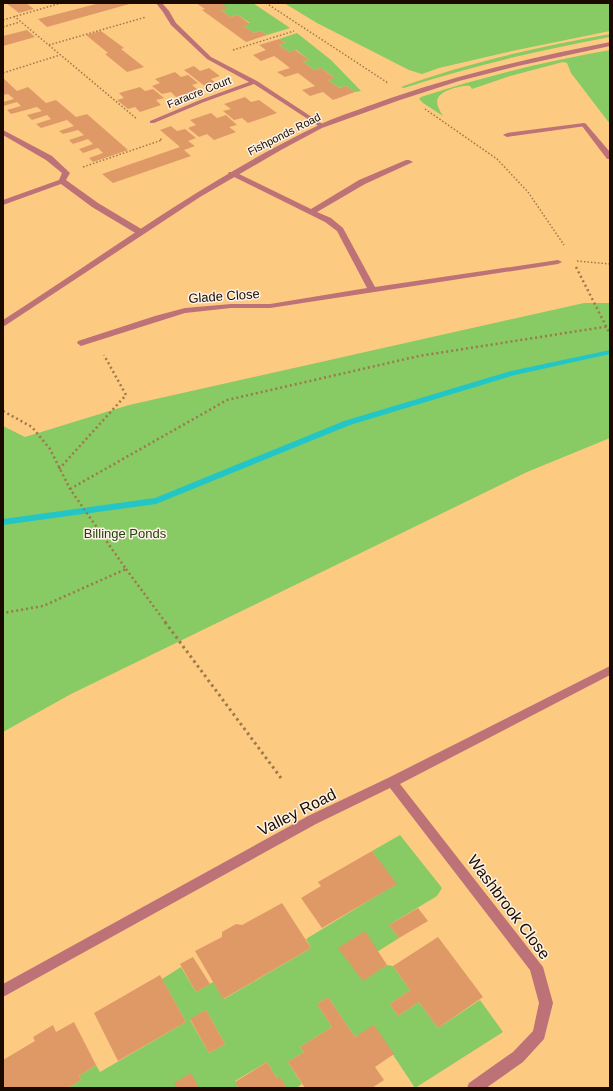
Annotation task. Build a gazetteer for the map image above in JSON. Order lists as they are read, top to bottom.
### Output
{
  "streets": {
    "street": [
      "Faracre Court",
      "Fishponds Road",
      "Glade Close",
      "Valley Road",
      "Washbrook Close"
    ]
  },
  "crossings": [
    ["Faracre Court", "Fishponds Road"],
    ["Valley Road", "Washbrook Close"]
  ],
  "parks": ["Billinge Ponds"]
}
